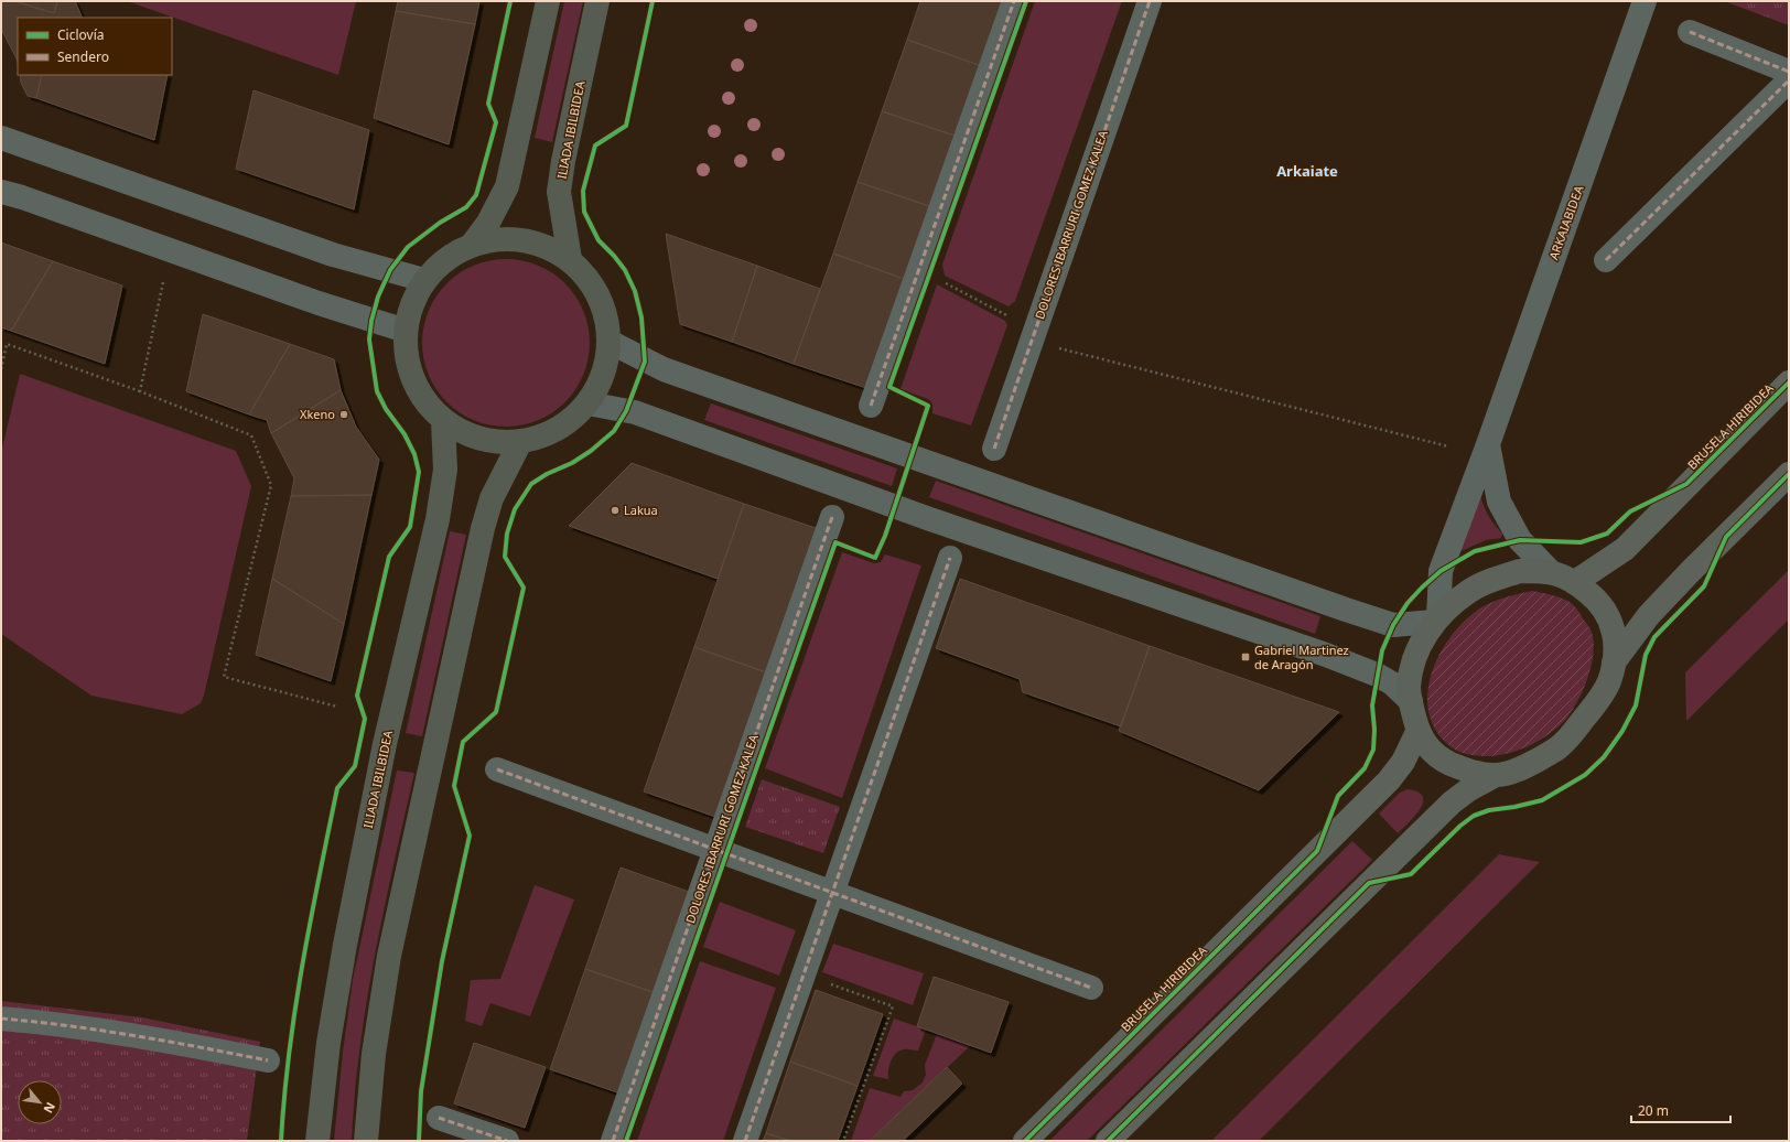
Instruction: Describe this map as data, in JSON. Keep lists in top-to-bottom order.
{
  "streets": {
    "main road": ["BRUSELA HIRIBIDEA"],
    "street": ["ILIADA IBILBIDEA", "ARKAIABIDEA", "DOLORES IBARRURI GOMEZ KALEA"]
  },
  "districts": ["Arkaiate"],
  "places": {
    "other": ["Xkeno", "Lakua"],
    "transit": ["Gabriel Martinez de Aragón"]
  },
  "legend": ["Ciclovía", "Sendero"],
  "scale_bar": "20 m",
  "north": "bottom right"
}
